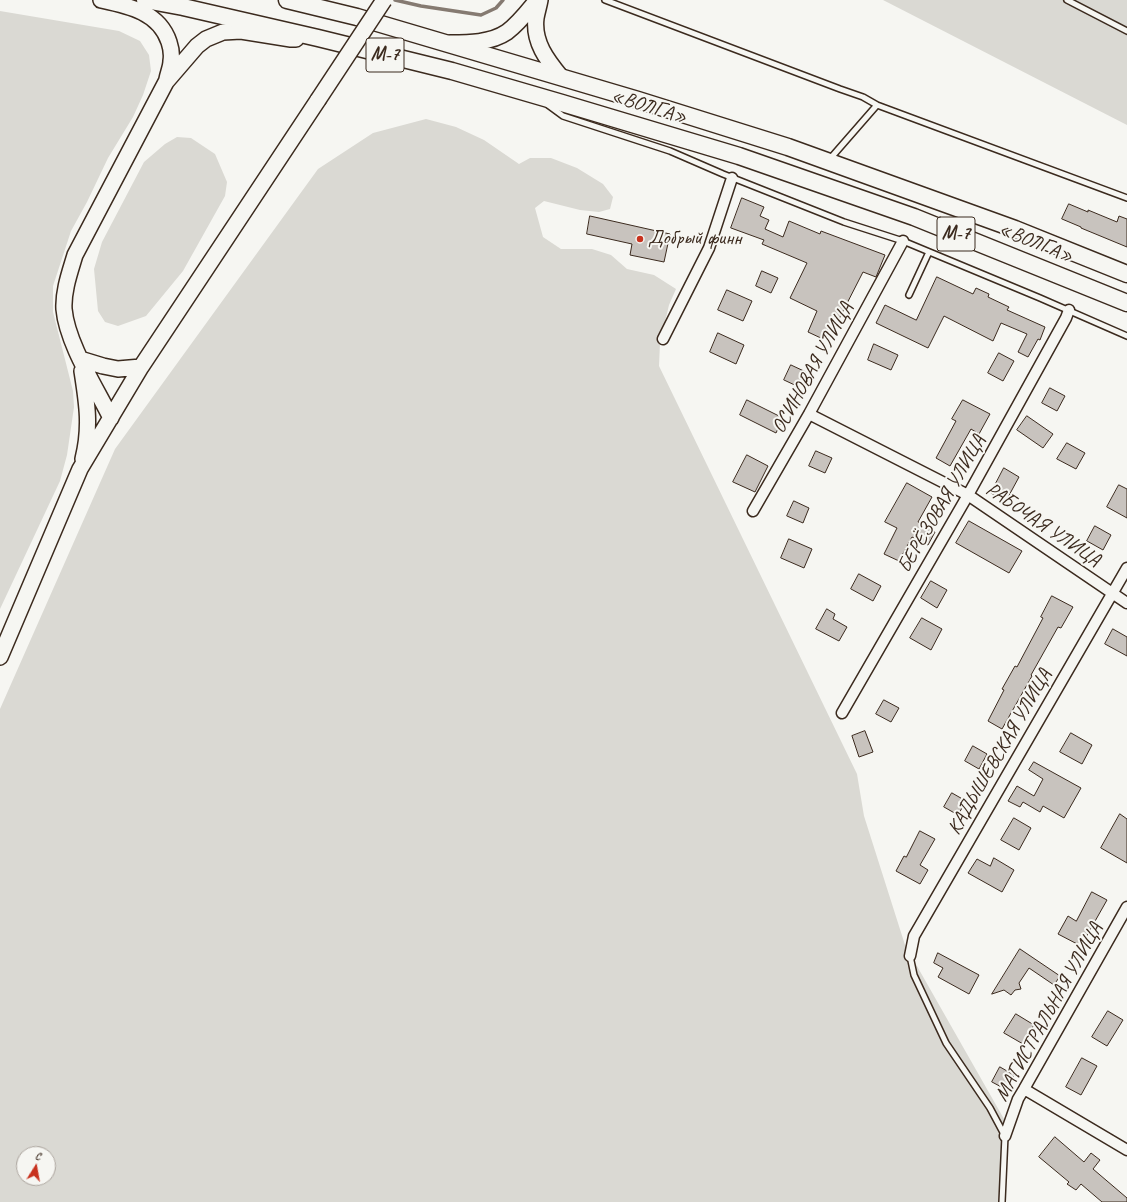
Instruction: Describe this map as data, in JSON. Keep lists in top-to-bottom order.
{
  "streets": {
    "highway": ["М-7", "«ВОЛГА»"],
    "street": [
      "ОСИНОВАЯ УЛИЦА",
      "БЕРЁЗОВАЯ УЛИЦА",
      "РАБОЧАЯ УЛИЦА",
      "КАДЫШЕВСКАЯ УЛИЦА",
      "МАГИСТРАЛЬНАЯ УЛИЦА"
    ]
  },
  "crossings": [
    ["ОСИНОВАЯ УЛИЦА", "РАБОЧАЯ УЛИЦА"],
    ["БЕРЁЗОВАЯ УЛИЦА", "РАБОЧАЯ УЛИЦА"],
    ["РАБОЧАЯ УЛИЦА", "КАДЫШЕВСКАЯ УЛИЦА"]
  ],
  "places": ["Добрый финн"],
  "north": "top"
}
